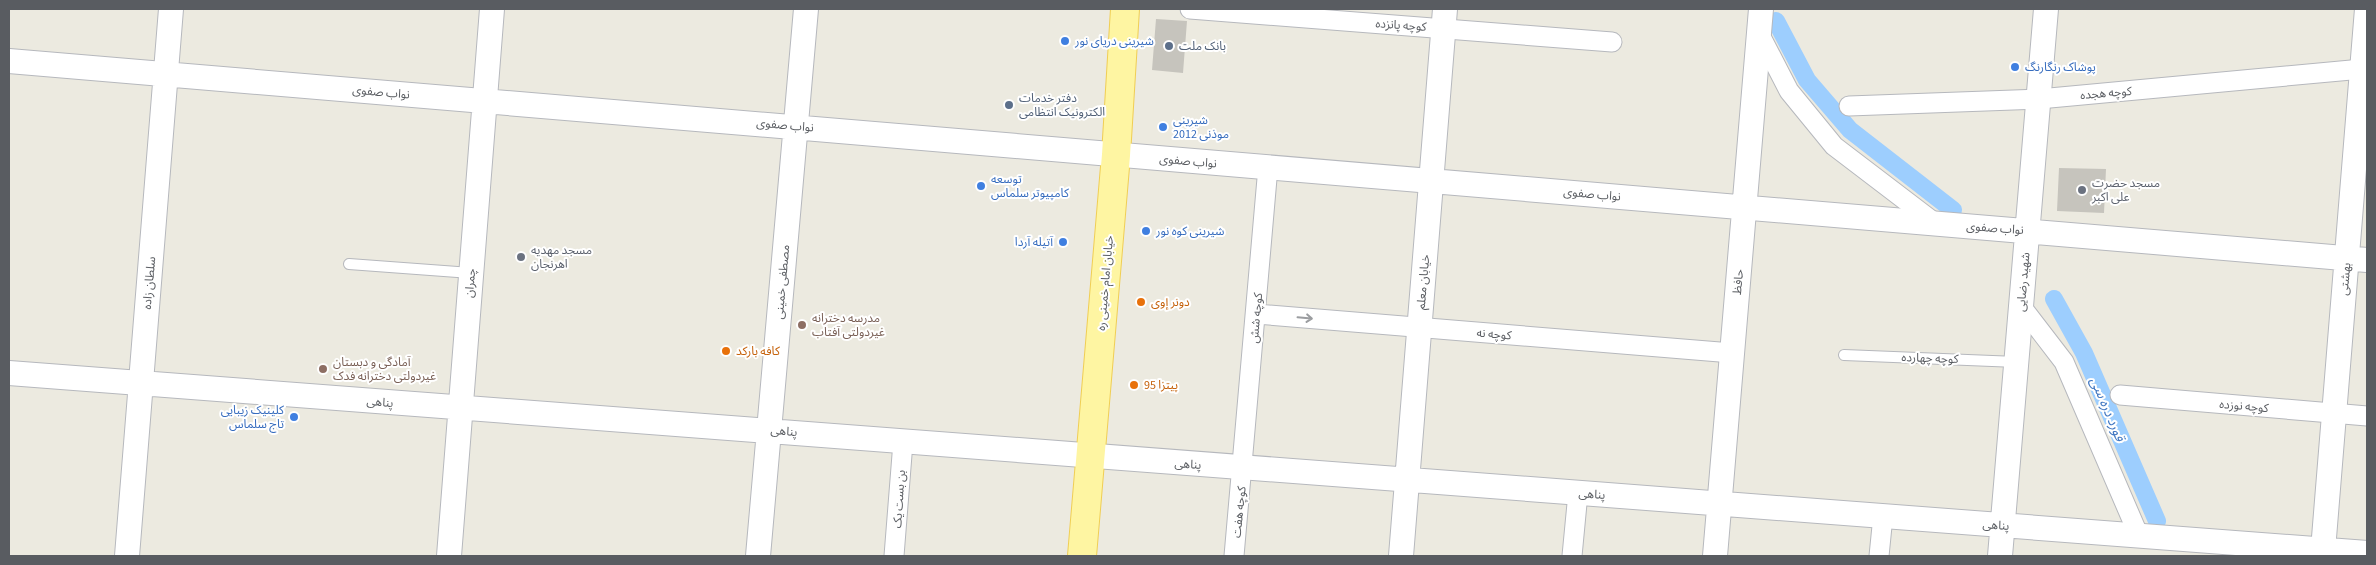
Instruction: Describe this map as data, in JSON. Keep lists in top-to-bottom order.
{
  "streets": {
    "main road": ["خیابان امام خمینی ره"],
    "street": [
      "کوچه پانزده",
      "نواب صفوی",
      "کوچه هجده",
      "بهشتی",
      "مصطفی خمینی",
      "خیابان معلم",
      "حافظ",
      "شهید رضایی",
      "سلطان زاده",
      "چمران",
      "کوچه شش",
      "کوچه نه",
      "پناهی",
      "کوچه نوزده",
      "بن بست یک",
      "کوچه هفت"
    ],
    "lane": ["کوچه چهارده"]
  },
  "crossings": [
    ["کوچه پانزده", "خیابان معلم"],
    ["نواب صفوی", "بهشتی"],
    ["نواب صفوی", "مصطفی خمینی"],
    ["نواب صفوی", "خیابان معلم"],
    ["نواب صفوی", "حافظ"],
    ["نواب صفوی", "شهید رضایی"],
    ["نواب صفوی", "سلطان زاده"],
    ["نواب صفوی", "چمران"],
    ["نواب صفوی", "خیابان امام خمینی ره"],
    ["نواب صفوی", "کوچه شش"],
    ["کوچه هجده", "بهشتی"],
    ["کوچه هجده", "شهید رضایی"],
    ["بهشتی", "پناهی"],
    ["بهشتی", "کوچه نوزده"],
    ["مصطفی خمینی", "پناهی"],
    ["خیابان معلم", "کوچه نه"],
    ["خیابان معلم", "پناهی"],
    ["حافظ", "کوچه نه"],
    ["حافظ", "پناهی"],
    ["شهید رضایی", "کوچه چهارده"],
    ["شهید رضایی", "پناهی"],
    ["سلطان زاده", "پناهی"],
    ["چمران", "پناهی"],
    ["خیابان امام خمینی ره", "پناهی"],
    ["کوچه شش", "کوچه نه"],
    ["کوچه شش", "پناهی"],
    ["کوچه شش", "کوچه هفت"],
    ["پناهی", "بن بست یک"],
    ["پناهی", "کوچه هفت"]
  ],
  "water": ["قورد دره سی"],
  "places": [
    "شیرینی دریای نور",
    "بانک ملت",
    "پوشاک رنگارنگ",
    "دفتر خدمات الکترونیک انتظامی",
    "شیرینی موذنی 2012",
    "توسعه کامپیوتر سلماس",
    "مسجد حضرت علی اکبر",
    "شیرینی کوه نور",
    "آتیله آردا",
    "مسجد مهدیه اهرنجان",
    "دونر إوی",
    "مدرسه دخترانه غیردولتی آفتاب",
    "کافه بارکد",
    "آمادگی و دبستان غیردولتی دخترانه فدک",
    "پیتزا 95",
    "کلینیک زیبایی تاج سلماس"
  ]
}
